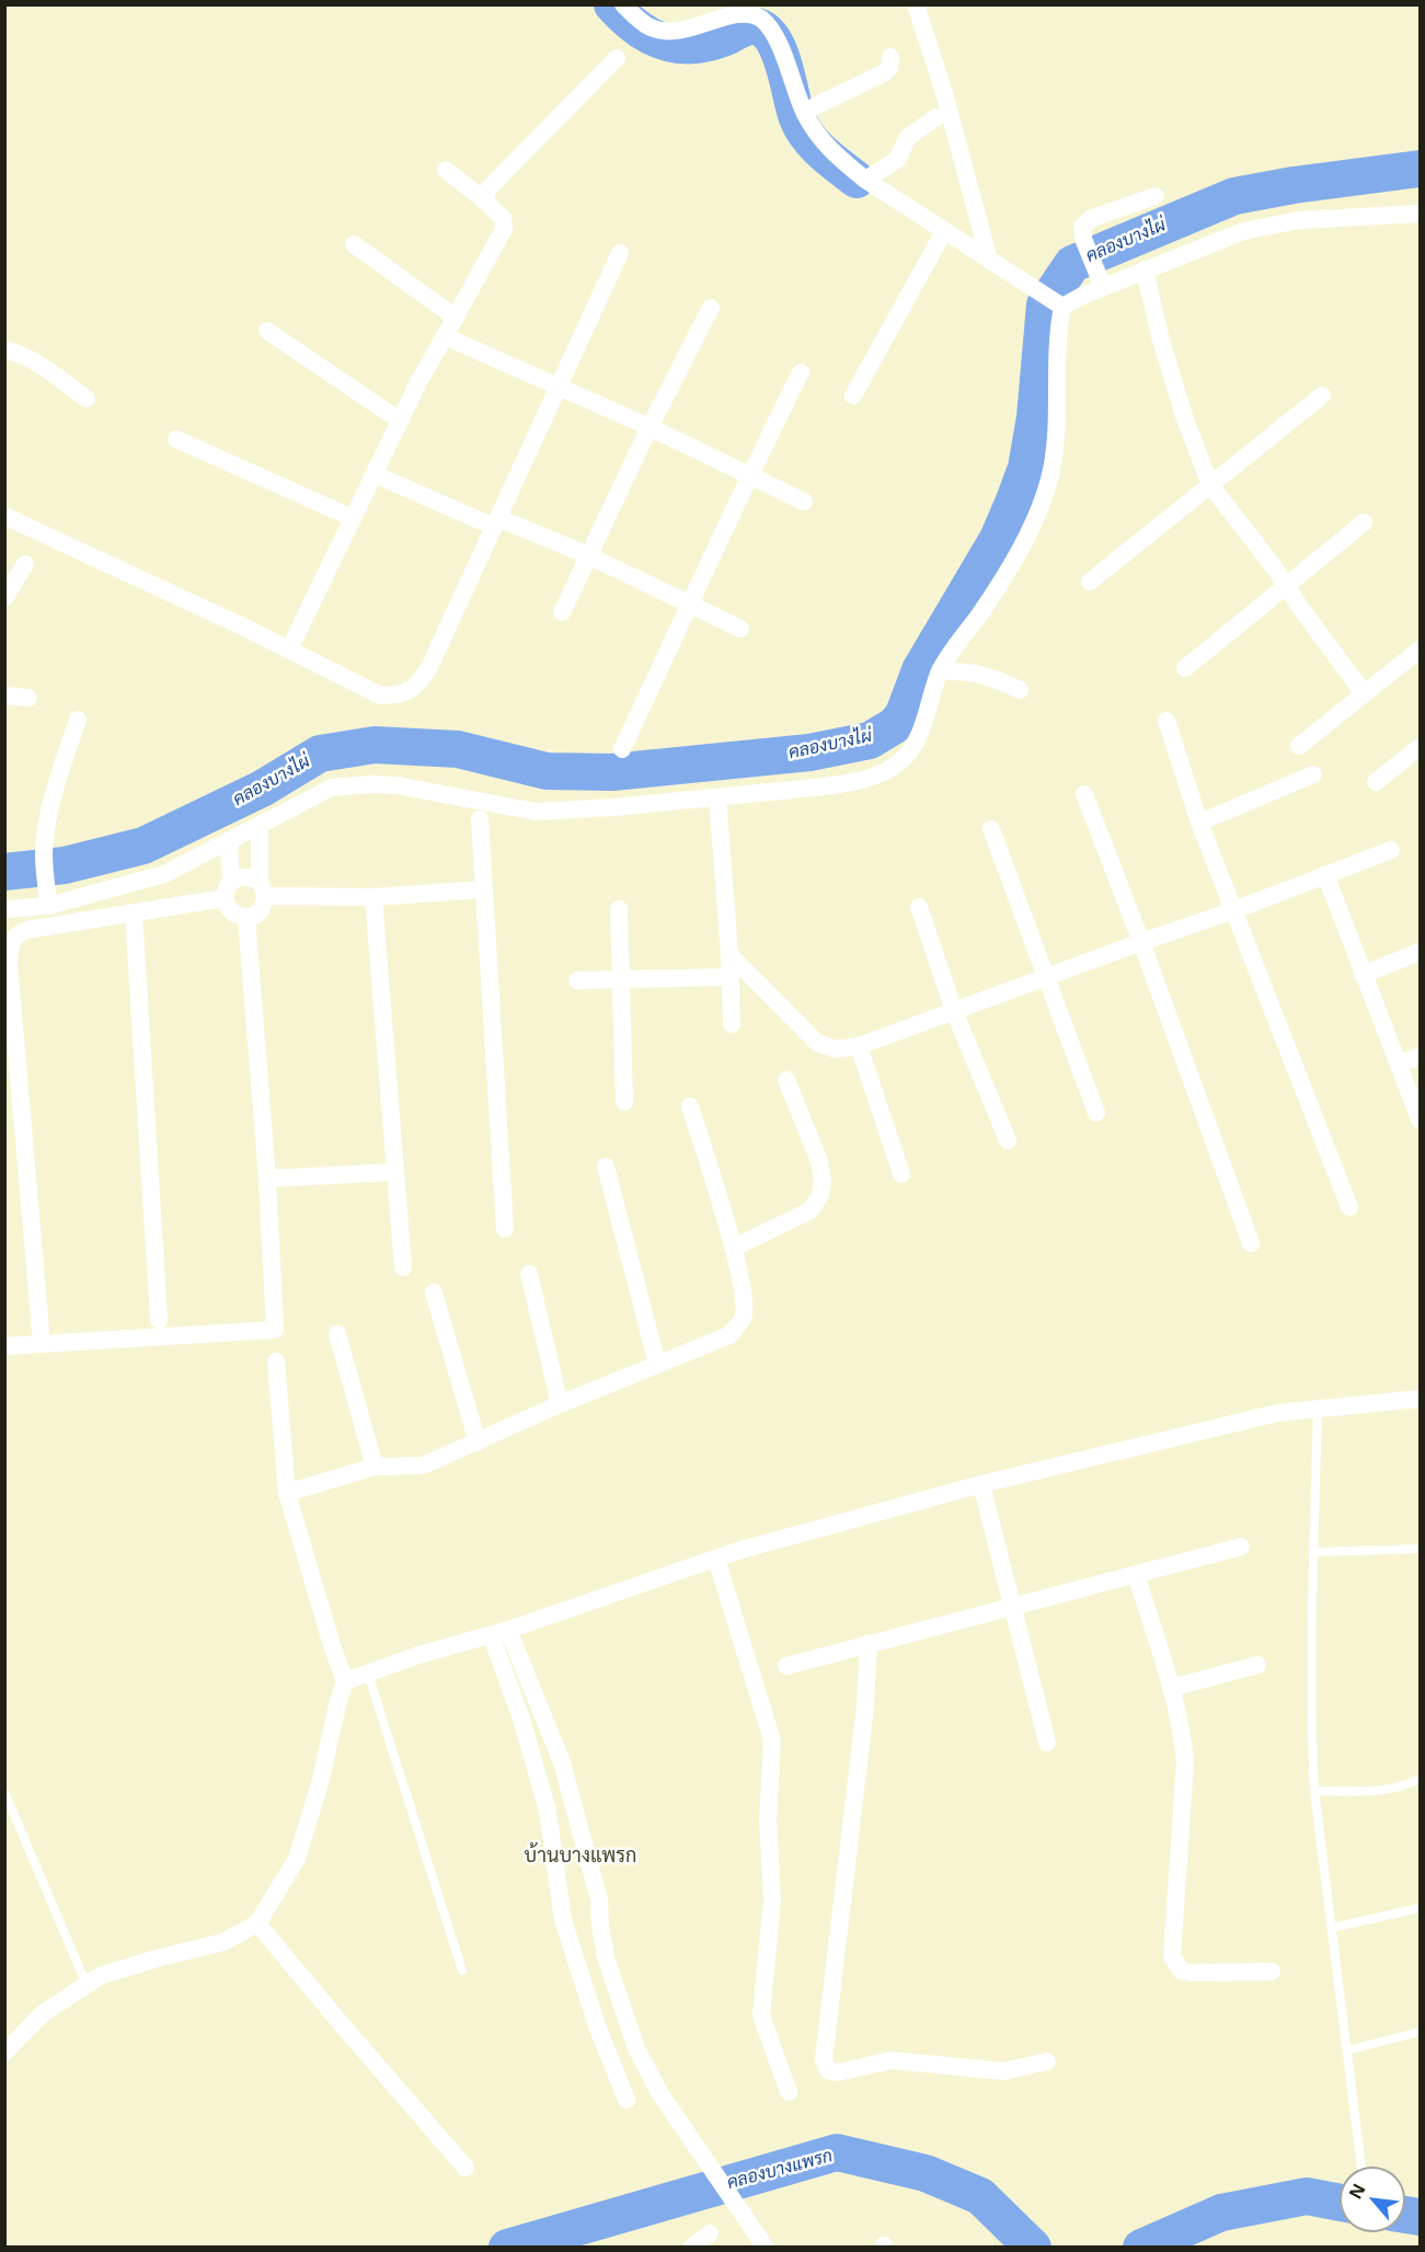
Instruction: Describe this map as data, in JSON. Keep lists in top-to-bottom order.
{
  "districts": ["บ้านบางแพรก"],
  "water": ["คลองบางไผ่", "คลองบางแพรก"],
  "north": "top left"
}
